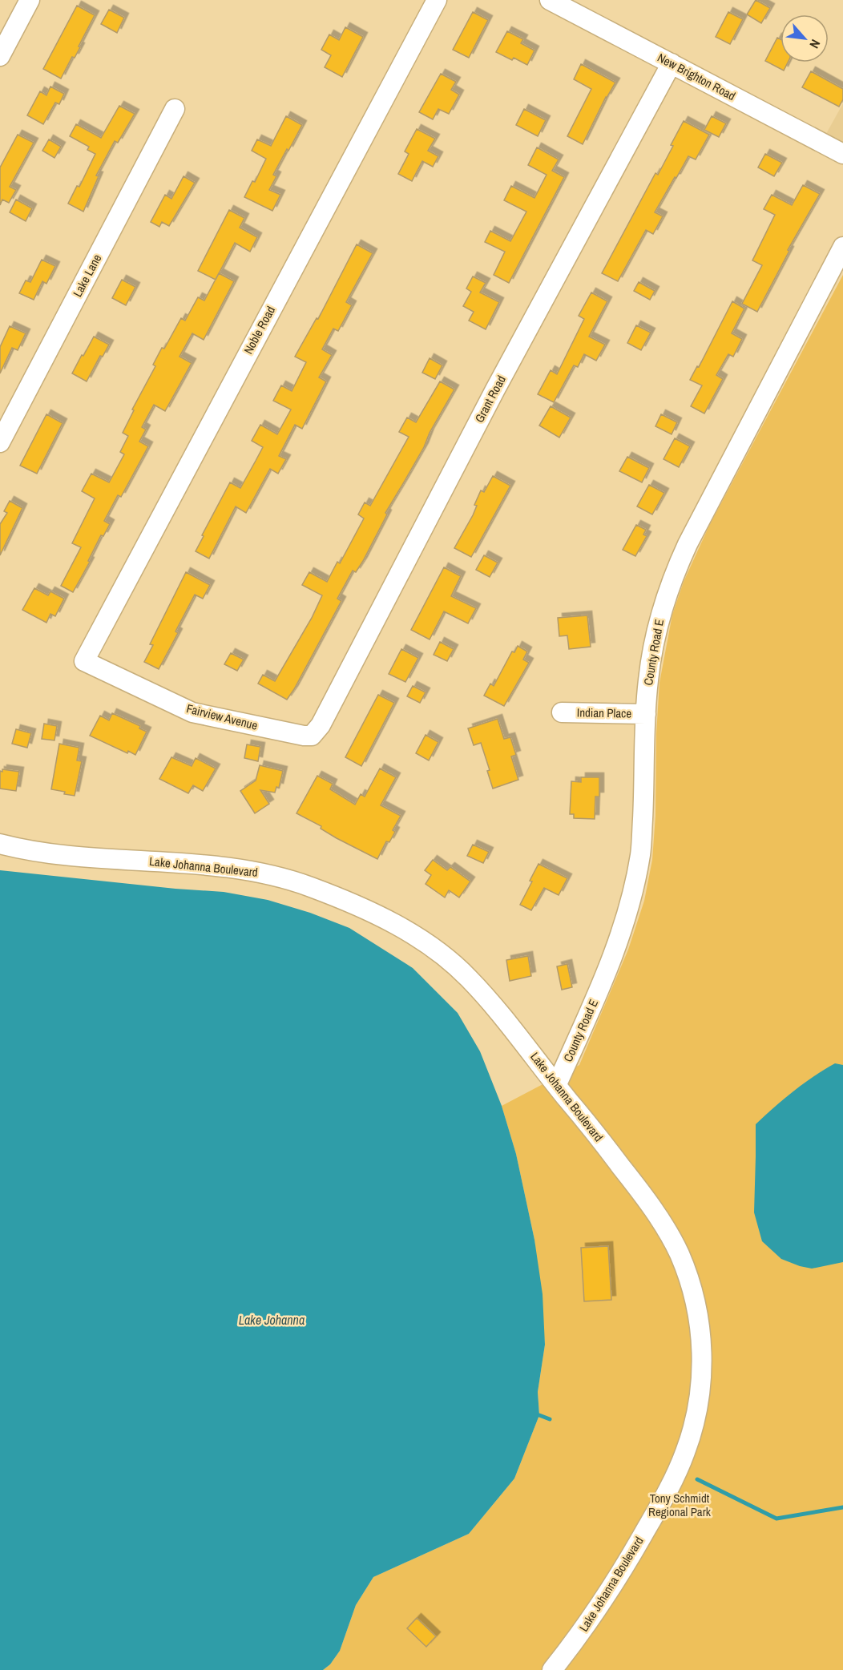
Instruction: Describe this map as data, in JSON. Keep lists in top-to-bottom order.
{
  "streets": {
    "street": [
      "New Brighton Road",
      "Lake Lane",
      "Noble Road",
      "Grant Road",
      "County Road E",
      "Indian Place",
      "Fairview Avenue",
      "Lake Johanna Boulevard"
    ]
  },
  "crossings": [
    ["New Brighton Road", "Grant Road"],
    ["Noble Road", "Fairview Avenue"],
    ["Grant Road", "Fairview Avenue"],
    ["County Road E", "Indian Place"],
    ["County Road E", "Lake Johanna Boulevard"]
  ],
  "water": ["Lake Johanna"],
  "parks": ["Tony Schmidt Regional Park"],
  "north": "bottom right"
}
